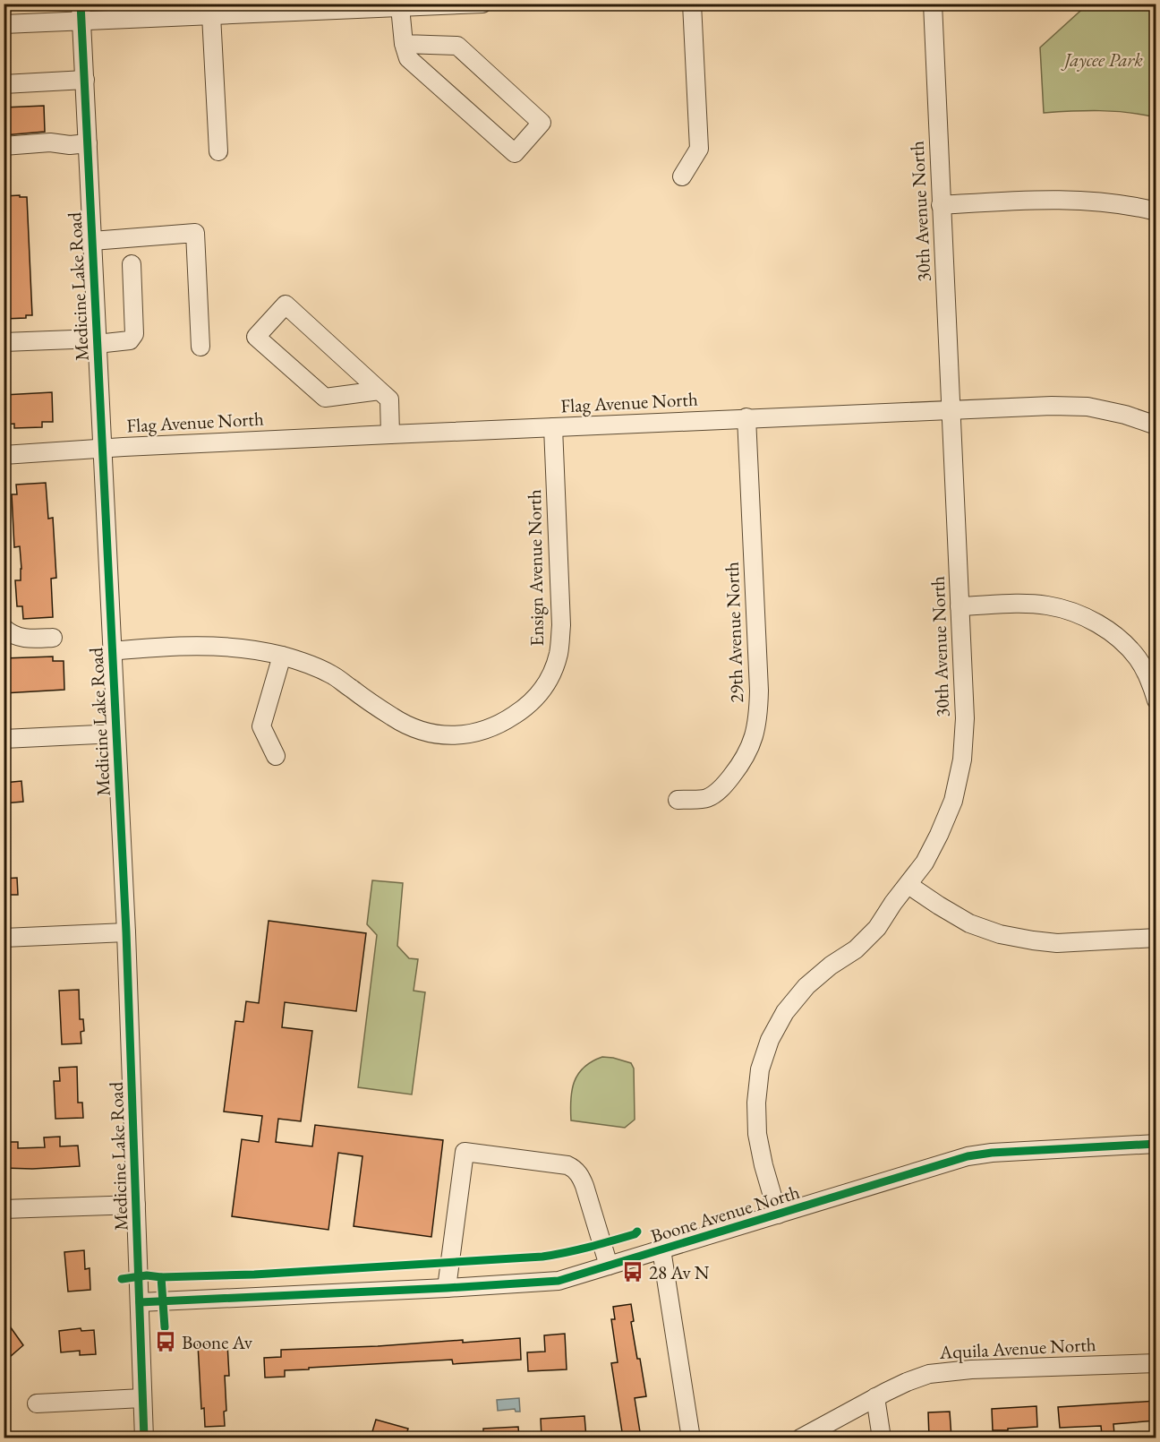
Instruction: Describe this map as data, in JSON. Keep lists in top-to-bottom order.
{
  "streets": {
    "street": [
      "30th Avenue North",
      "Medicine Lake Road",
      "Flag Avenue North",
      "Ensign Avenue North",
      "29th Avenue North",
      "Boone Avenue North",
      "Aquila Avenue North"
    ]
  },
  "crossings": [
    ["30th Avenue North", "Flag Avenue North"],
    ["30th Avenue North", "Boone Avenue North"],
    ["Medicine Lake Road", "Flag Avenue North"],
    ["Medicine Lake Road", "Ensign Avenue North"],
    ["Medicine Lake Road", "Boone Avenue North"],
    ["Flag Avenue North", "Ensign Avenue North"],
    ["Flag Avenue North", "29th Avenue North"]
  ],
  "parks": ["Jaycee Park"],
  "places": {
    "bus stop": ["28 Av N", "Boone Av"]
  }
}
